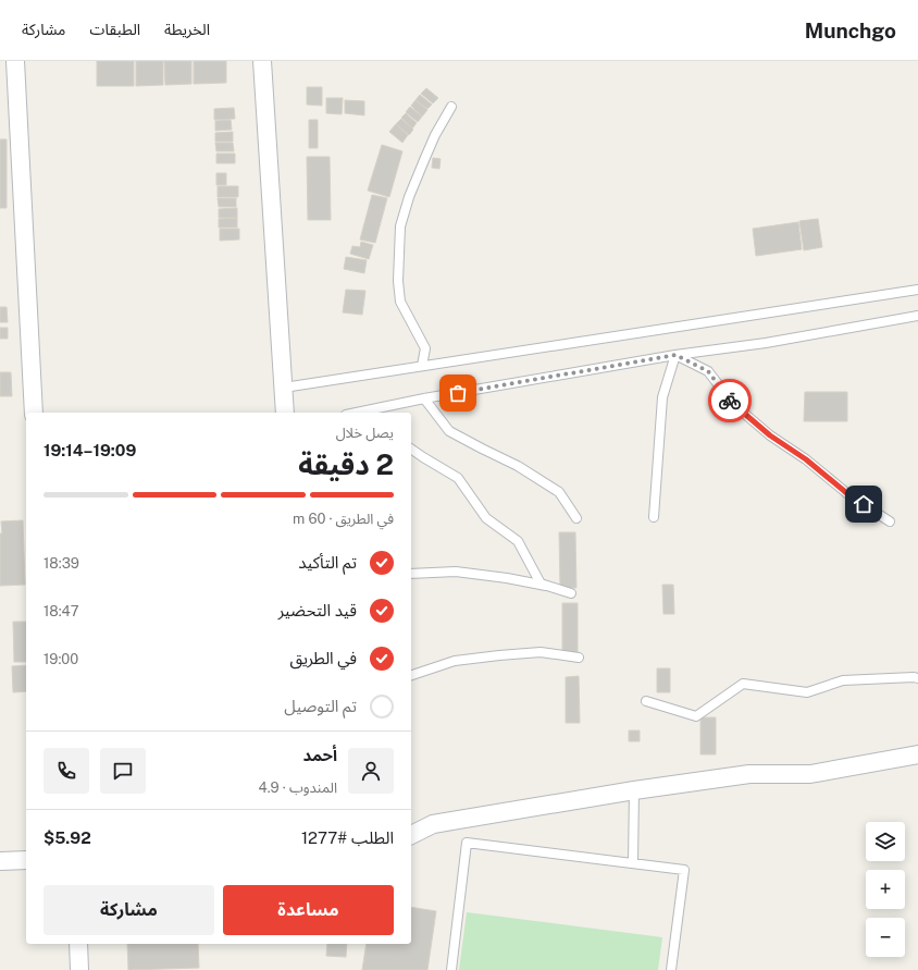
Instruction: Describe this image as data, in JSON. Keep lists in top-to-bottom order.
{
  "page": {
    "header": "Munchgo",
    "nav": ["الخريطة", "الطبقات", "مشاركة"],
    "heading": ["2 دقيقة", "يصل خلال", "19:09–19:14"],
    "panel": [
      "أحمد",
      "المندوب · 4.9",
      "الطلب #1277",
      "$5.92"
    ],
    "bar": "في الطريق · 60 m",
    "list": [
      ["تم التأكيد", "18:39"],
      ["قيد التحضير", "18:47"],
      ["في الطريق", "19:00"],
      "تم التوصيل"
    ],
    "map_buttons": ["+", "−"],
    "buttons": ["مساعدة", "مشاركة"]
  }
}
